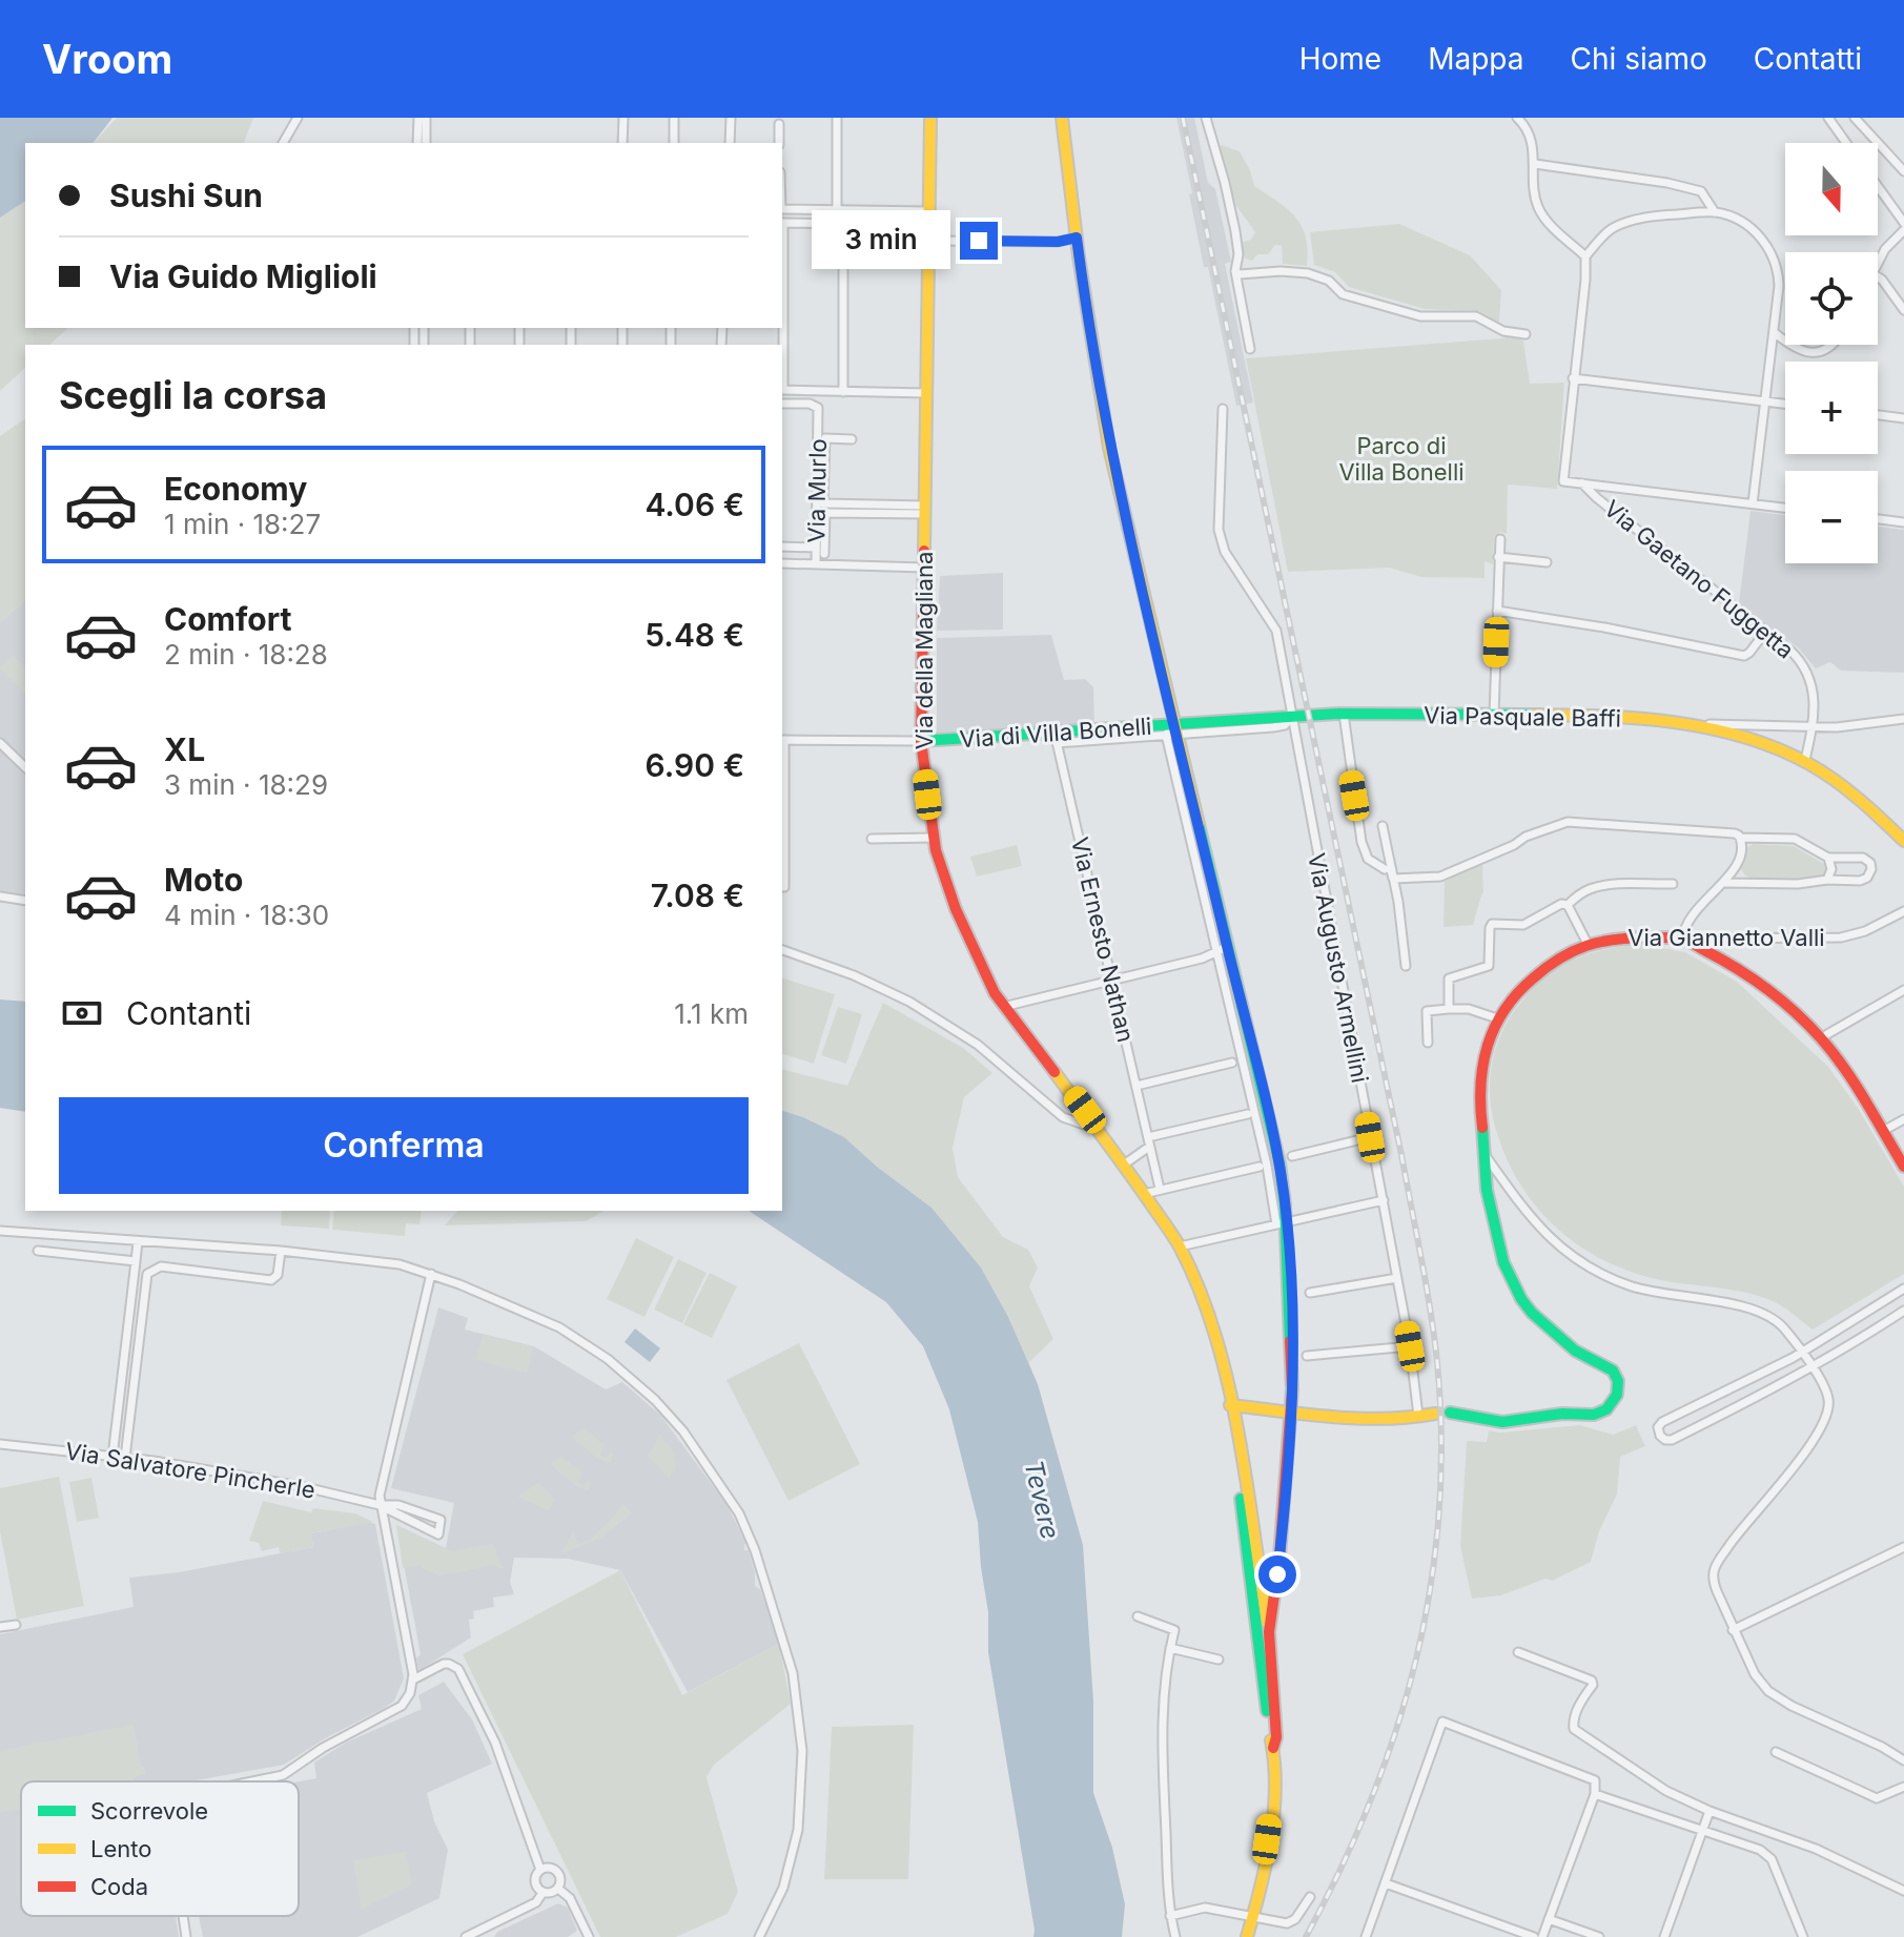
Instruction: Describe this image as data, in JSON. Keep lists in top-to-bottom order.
{
  "streets": {
    "main road": [
      "Via della Magliana",
      "Via Pasquale Baffi",
      "Via di Villa Bonelli",
      "Via Giannetto Valli"
    ],
    "street": [
      "Via Murlo",
      "Via Gaetano Fuggetta",
      "Via Ernesto Nathan",
      "Via Augusto Armellini",
      "Via Salvatore Pincherle"
    ]
  },
  "crossings": [
    ["Via Gaetano Fuggetta", "Via Pasquale Baffi"],
    ["Via della Magliana", "Via di Villa Bonelli"],
    ["Via Pasquale Baffi", "Via di Villa Bonelli"],
    ["Via di Villa Bonelli", "Via Ernesto Nathan"],
    ["Via di Villa Bonelli", "Via Augusto Armellini"]
  ],
  "water": ["Tevere"],
  "parks": ["Parco di Villa Bonelli"],
  "legend": ["Scorrevole", "Lento", "Coda"],
  "north": "bottom",
  "page": {
    "header": "Vroom",
    "nav": [
      "Home",
      "Mappa",
      "Chi siamo",
      "Contatti"
    ],
    "map_buttons": ["+", "−"],
    "banner": ["Sushi Sun", "Via Guido Miglioli"],
    "bubble": "3 min",
    "heading": "Scegli la corsa",
    "list": [
      {
        "name": "Economy",
        "note": "1 min · 18:27",
        "value": "4.06 €"
      },
      {
        "name": "Comfort",
        "note": "2 min · 18:28",
        "value": "5.48 €"
      },
      {
        "name": "XL",
        "note": "3 min · 18:29",
        "value": "6.90 €"
      },
      {
        "name": "Moto",
        "note": "4 min · 18:30",
        "value": "7.08 €"
      }
    ],
    "pay": ["Contanti", "1.1 km"],
    "buttons": "Conferma"
  }
}
